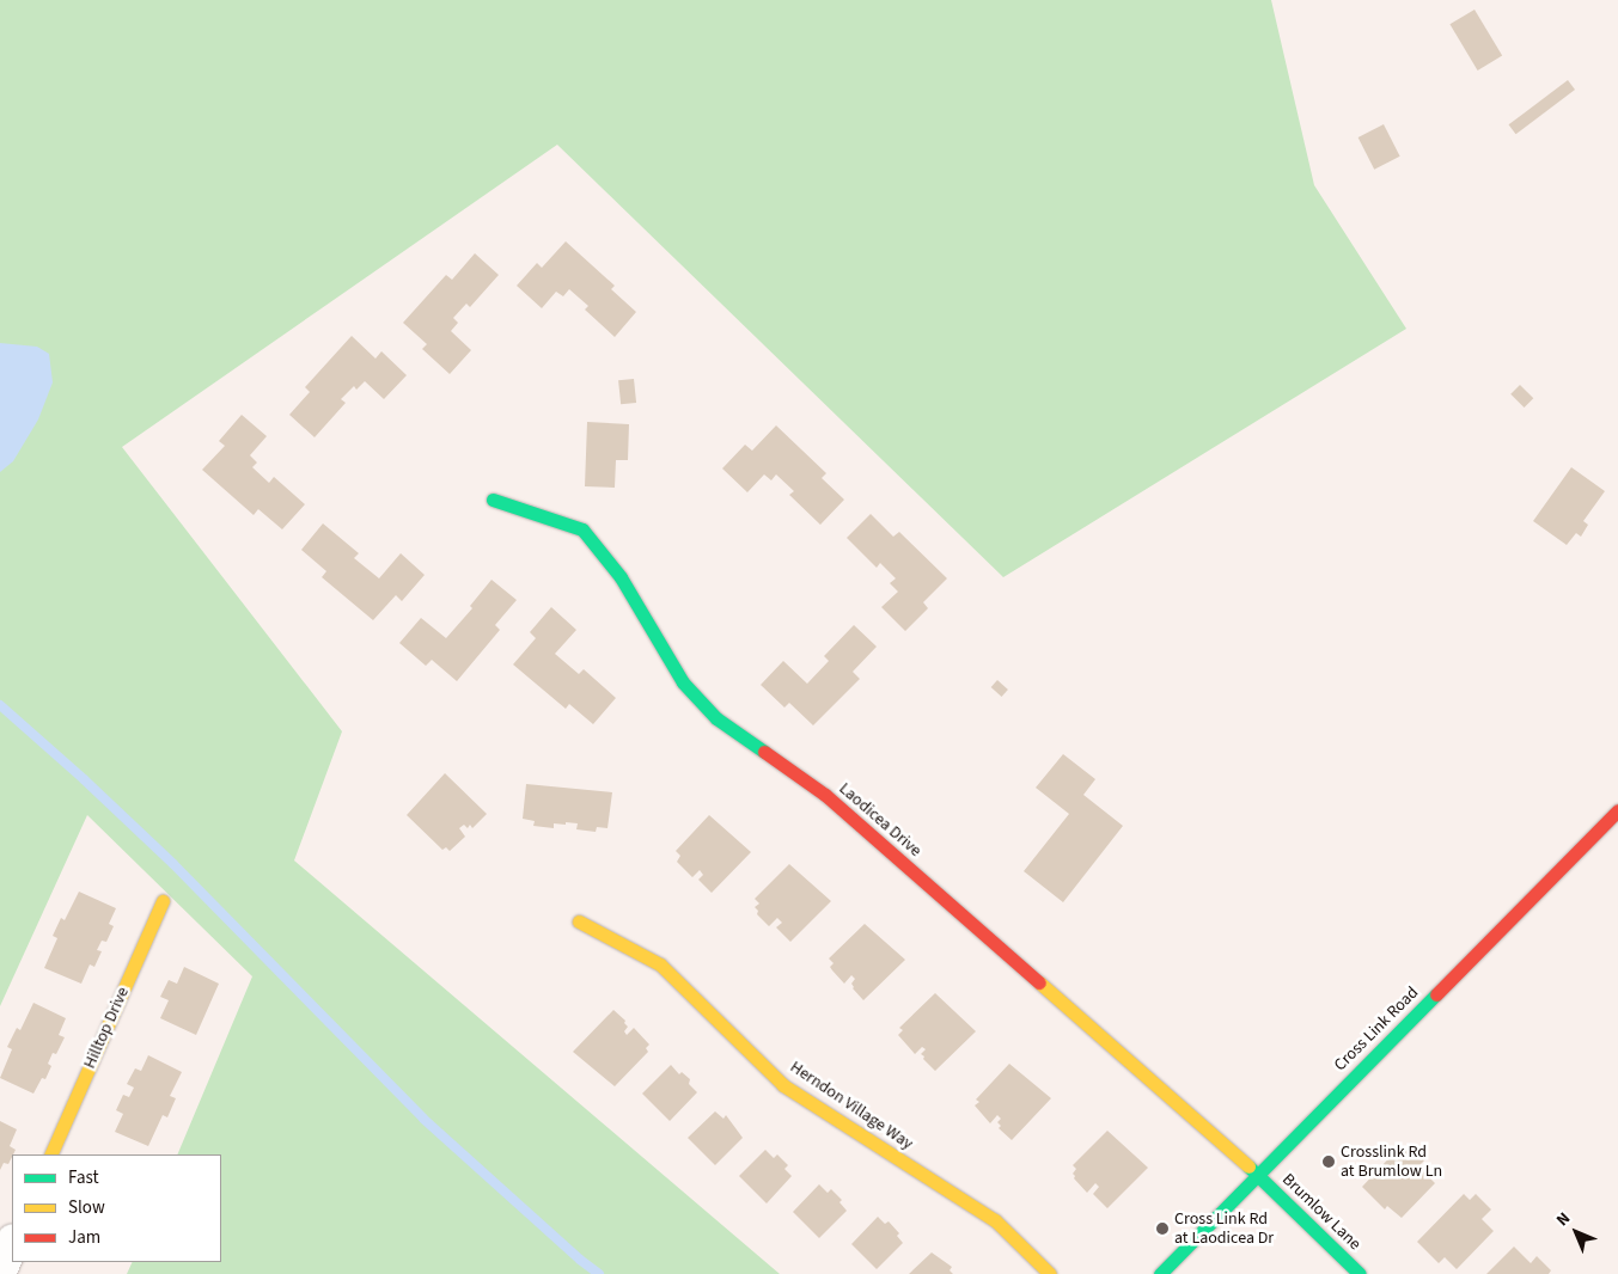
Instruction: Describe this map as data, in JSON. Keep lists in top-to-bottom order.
{
  "streets": {
    "street": [
      "Laodicea Drive",
      "Hilltop Drive",
      "Cross Link Road",
      "Herndon Village Way",
      "Brumlow Lane"
    ]
  },
  "crossings": [
    ["Laodicea Drive", "Cross Link Road"],
    ["Laodicea Drive", "Brumlow Lane"],
    ["Cross Link Road", "Brumlow Lane"]
  ],
  "places": ["Crosslink Rd at Brumlow Ln", "Cross Link Rd at Laodicea Dr"],
  "legend": ["Fast", "Slow", "Jam"],
  "north": "top left"
}
